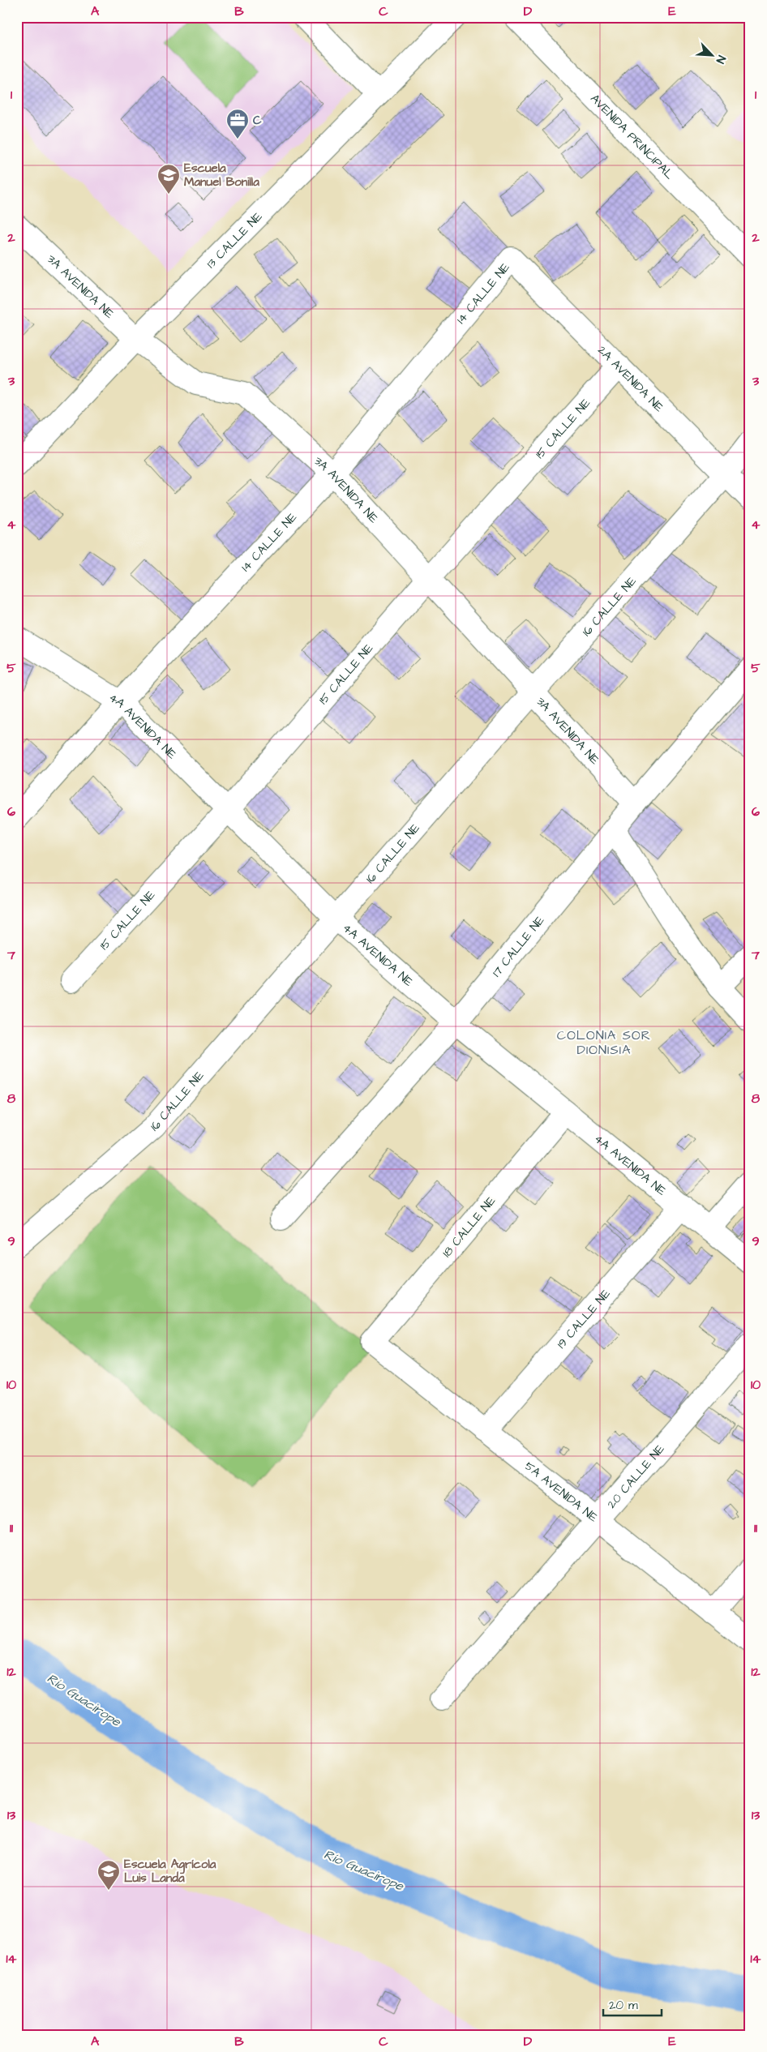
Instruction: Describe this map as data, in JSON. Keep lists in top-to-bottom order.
{
  "streets": {
    "street": [
      "AVENIDA PRINCIPAL",
      "13 CALLE NE",
      "3A AVENIDA NE",
      "14 CALLE NE",
      "2A AVENIDA NE",
      "15 CALLE NE",
      "16 CALLE NE",
      "4A AVENIDA NE",
      "17 CALLE NE",
      "18 CALLE NE",
      "19 CALLE NE",
      "20 CALLE NE",
      "5A AVENIDA NE"
    ]
  },
  "crossings": [
    ["13 CALLE NE", "3A AVENIDA NE"],
    ["3A AVENIDA NE", "14 CALLE NE"],
    ["3A AVENIDA NE", "15 CALLE NE"],
    ["3A AVENIDA NE", "16 CALLE NE"],
    ["3A AVENIDA NE", "17 CALLE NE"],
    ["14 CALLE NE", "2A AVENIDA NE"],
    ["14 CALLE NE", "4A AVENIDA NE"],
    ["2A AVENIDA NE", "15 CALLE NE"],
    ["2A AVENIDA NE", "16 CALLE NE"],
    ["15 CALLE NE", "4A AVENIDA NE"],
    ["16 CALLE NE", "4A AVENIDA NE"],
    ["4A AVENIDA NE", "17 CALLE NE"],
    ["4A AVENIDA NE", "18 CALLE NE"],
    ["4A AVENIDA NE", "19 CALLE NE"],
    ["18 CALLE NE", "5A AVENIDA NE"],
    ["19 CALLE NE", "5A AVENIDA NE"],
    ["20 CALLE NE", "5A AVENIDA NE"]
  ],
  "districts": ["COLONIA SOR DIONISIA"],
  "water": ["Río Guacirope"],
  "places": {
    "office": ["C"],
    "school or university": ["Escuela Manuel Bonilla", "Escuela Agrícola Luis Landa"]
  },
  "scale_bar": "20 m",
  "north": "bottom right",
  "grid": {
    "columns": [
      "A",
      "B",
      "C",
      "D",
      "E"
    ],
    "rows": [
      "1",
      "2",
      "3",
      "4",
      "5",
      "6",
      "7",
      "8",
      "9",
      "10",
      "11",
      "12",
      "13",
      "14"
    ]
  }
}
